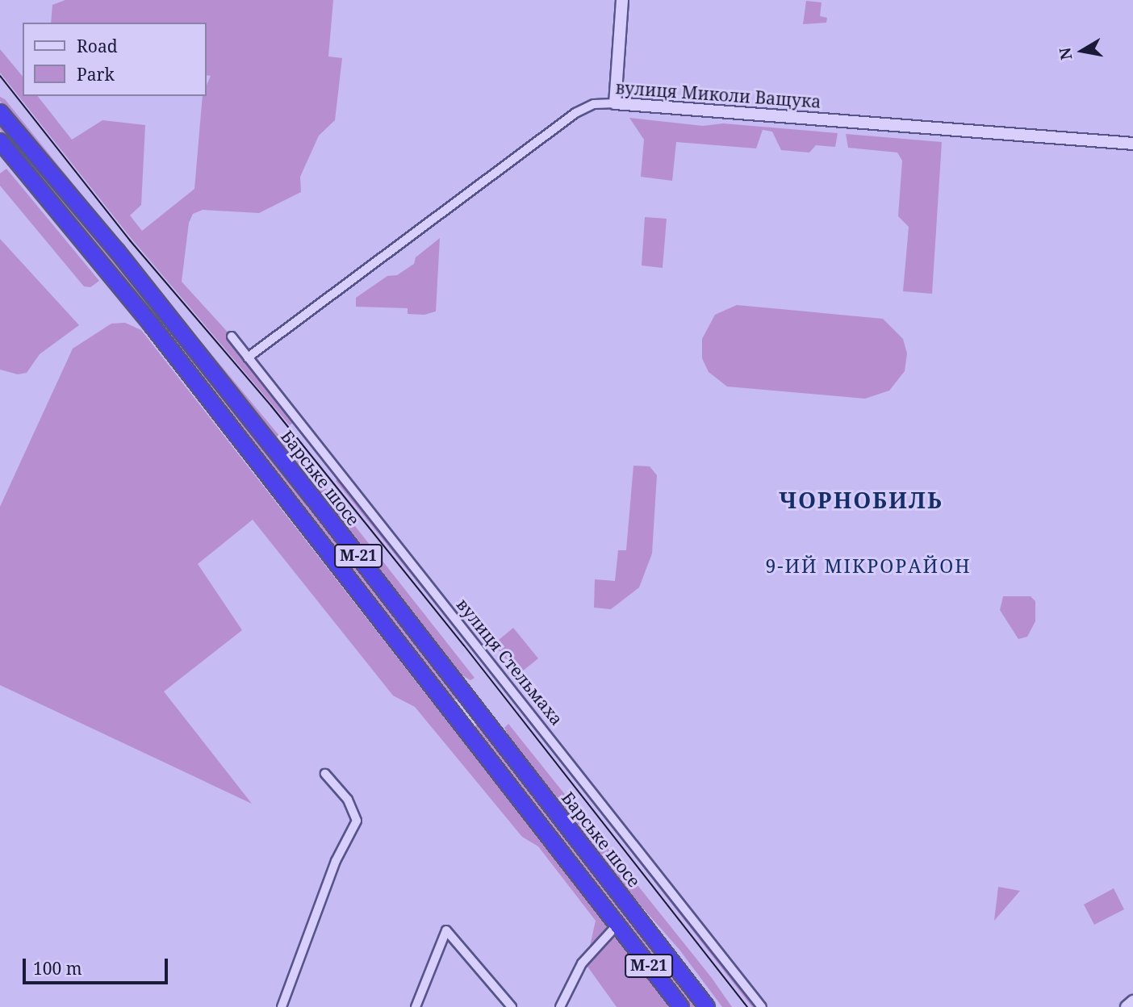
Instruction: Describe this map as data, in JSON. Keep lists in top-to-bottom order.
{
  "streets": {
    "highway": ["Барське шосе", "М-21"],
    "street": ["вулиця Миколи Ващука", "вулиця Стельмаха"]
  },
  "crossings": [
    ["вулиця Миколи Ващука", "вулиця Стельмаха"]
  ],
  "districts": ["ЧОРНОБИЛЬ", "9-ИЙ МІКРОРАЙОН"],
  "legend": ["Road", "Park"],
  "scale_bar": "100 m",
  "north": "left"
}
